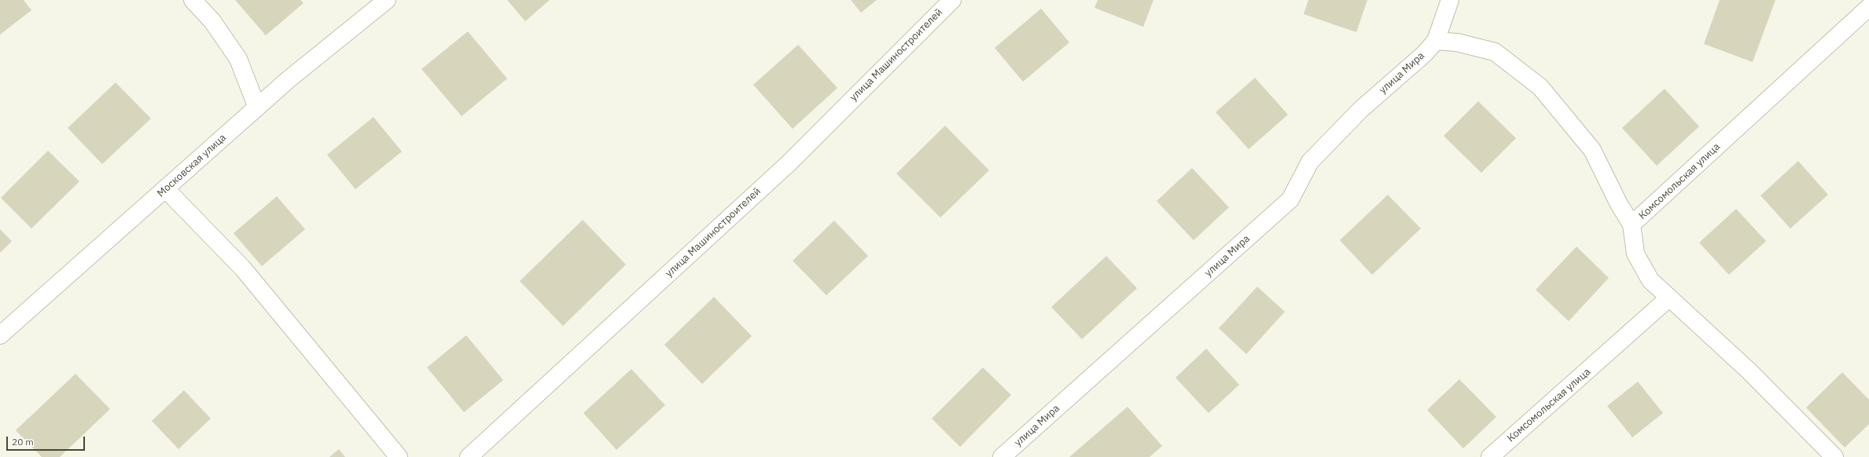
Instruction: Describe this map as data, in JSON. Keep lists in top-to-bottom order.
{
  "streets": {
    "street": [
      "улица Машиностроителей",
      "улица Мира",
      "Московская улица",
      "Комсомольская улица"
    ]
  },
  "scale_bar": "20 m"
}
